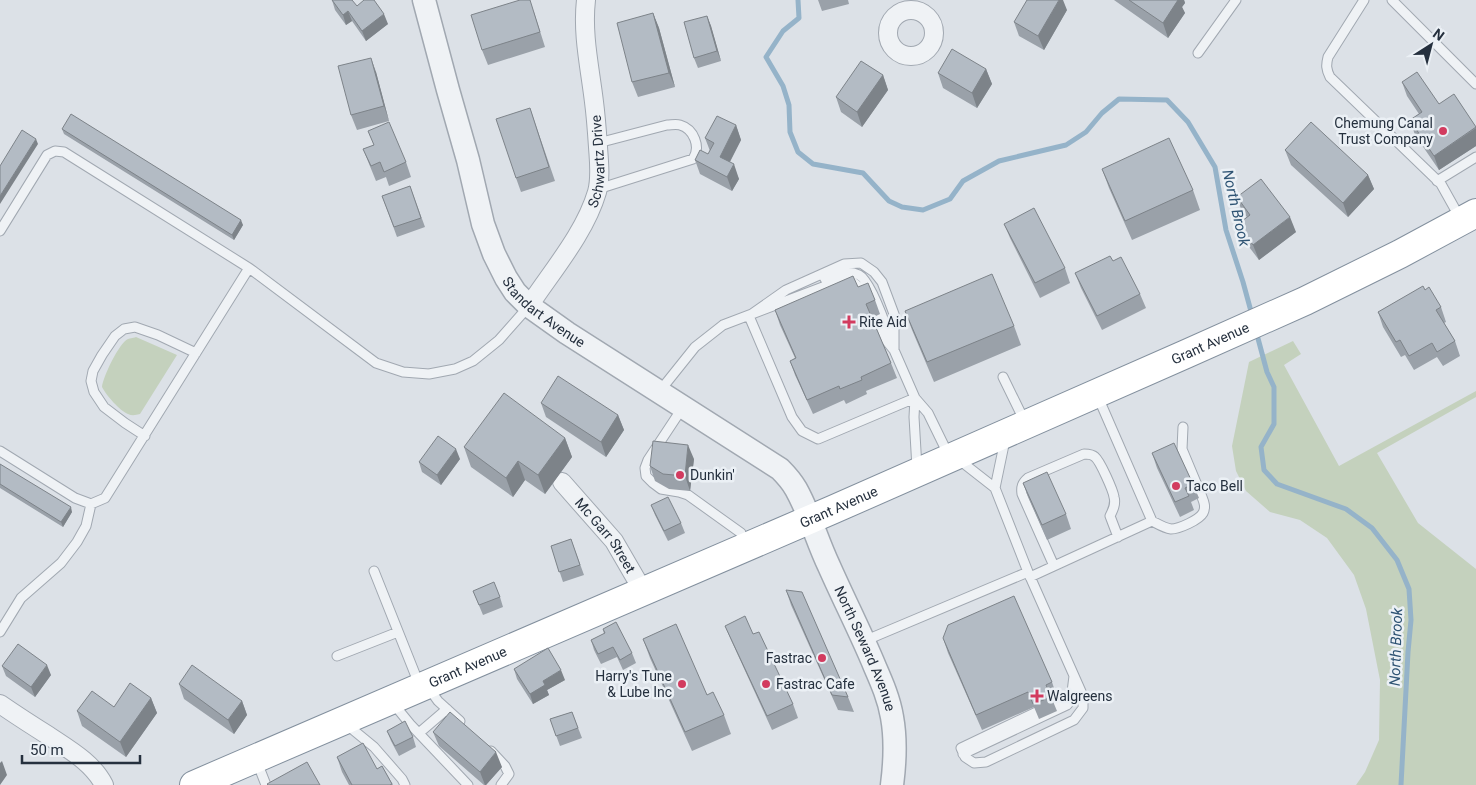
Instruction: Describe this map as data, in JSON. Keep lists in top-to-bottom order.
{
  "streets": {
    "highway": ["Grant Avenue"],
    "street": [
      "Schwartz Drive",
      "Standart Avenue",
      "Mc Garr Street",
      "North Seward Avenue"
    ]
  },
  "crossings": [
    ["Schwartz Drive", "Standart Avenue"],
    ["Standart Avenue", "Grant Avenue"],
    ["Standart Avenue", "North Seward Avenue"],
    ["Grant Avenue", "Mc Garr Street"],
    ["Grant Avenue", "North Seward Avenue"]
  ],
  "water": ["North Brook"],
  "places": {
    "other": [
      "Chemung Canal Trust Company",
      "Dunkin'",
      "Taco Bell",
      "Fastrac",
      "Harry's Tune & Lube Inc",
      "Fastrac Cafe"
    ],
    "health": ["Rite Aid", "Walgreens"]
  },
  "scale_bar": "50 m",
  "north": "top right"
}
